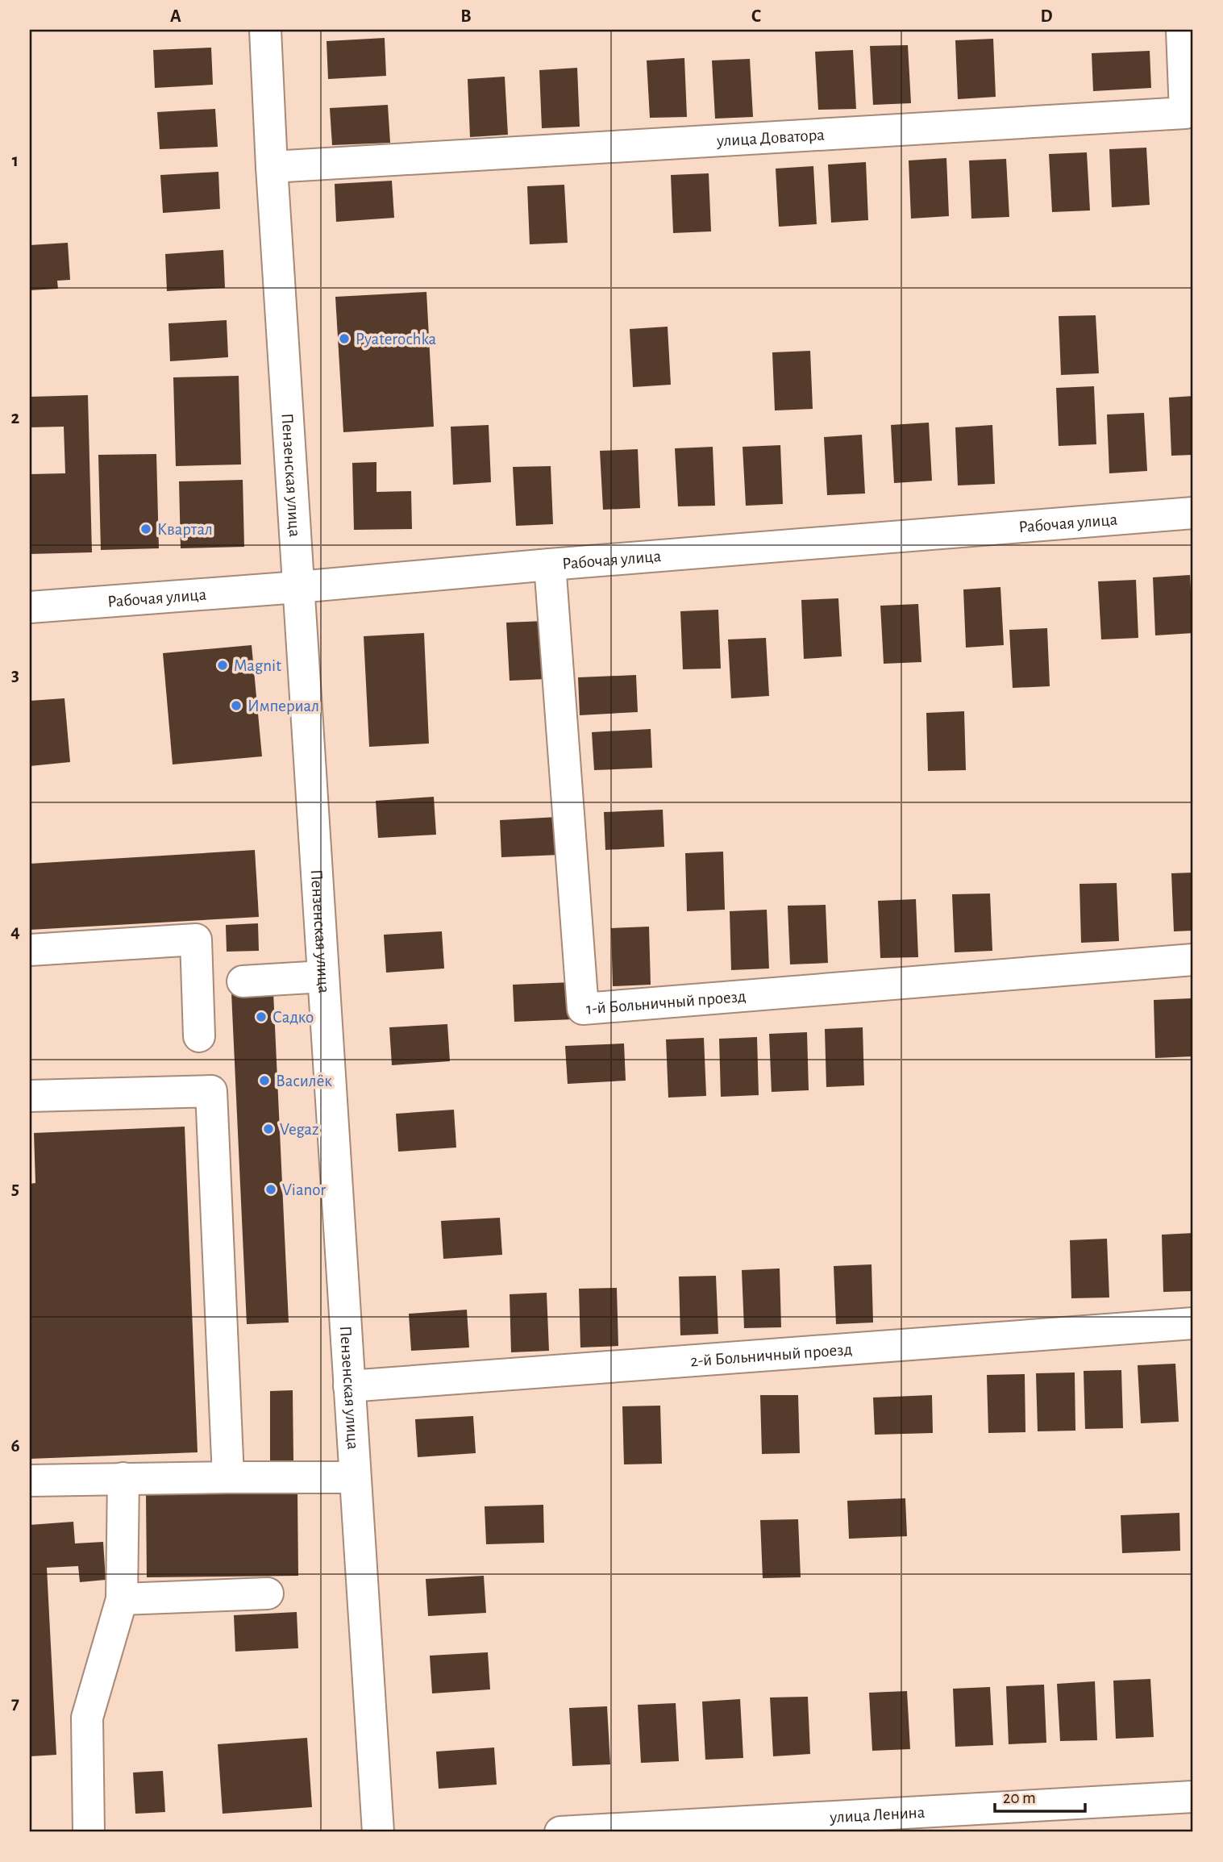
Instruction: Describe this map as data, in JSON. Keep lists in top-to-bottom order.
{
  "streets": {
    "street": [
      "улица Доватора",
      "Пензенская улица",
      "Рабочая улица",
      "1-й Больничный проезд",
      "2-й Больничный проезд",
      "улица Ленина"
    ]
  },
  "crossings": [
    ["улица Доватора", "Пензенская улица"],
    ["Пензенская улица", "Рабочая улица"],
    ["Пензенская улица", "2-й Больничный проезд"],
    ["Рабочая улица", "1-й Больничный проезд"]
  ],
  "places": [
    "Pyaterochka",
    "Квартал",
    "Magnit",
    "Империал",
    "Садко",
    "Василёк",
    "Vegaz",
    "Vianor"
  ],
  "scale_bar": "20 m",
  "grid": {
    "columns": [
      "A",
      "B",
      "C",
      "D"
    ],
    "rows": [
      "1",
      "2",
      "3",
      "4",
      "5",
      "6",
      "7"
    ]
  }
}
